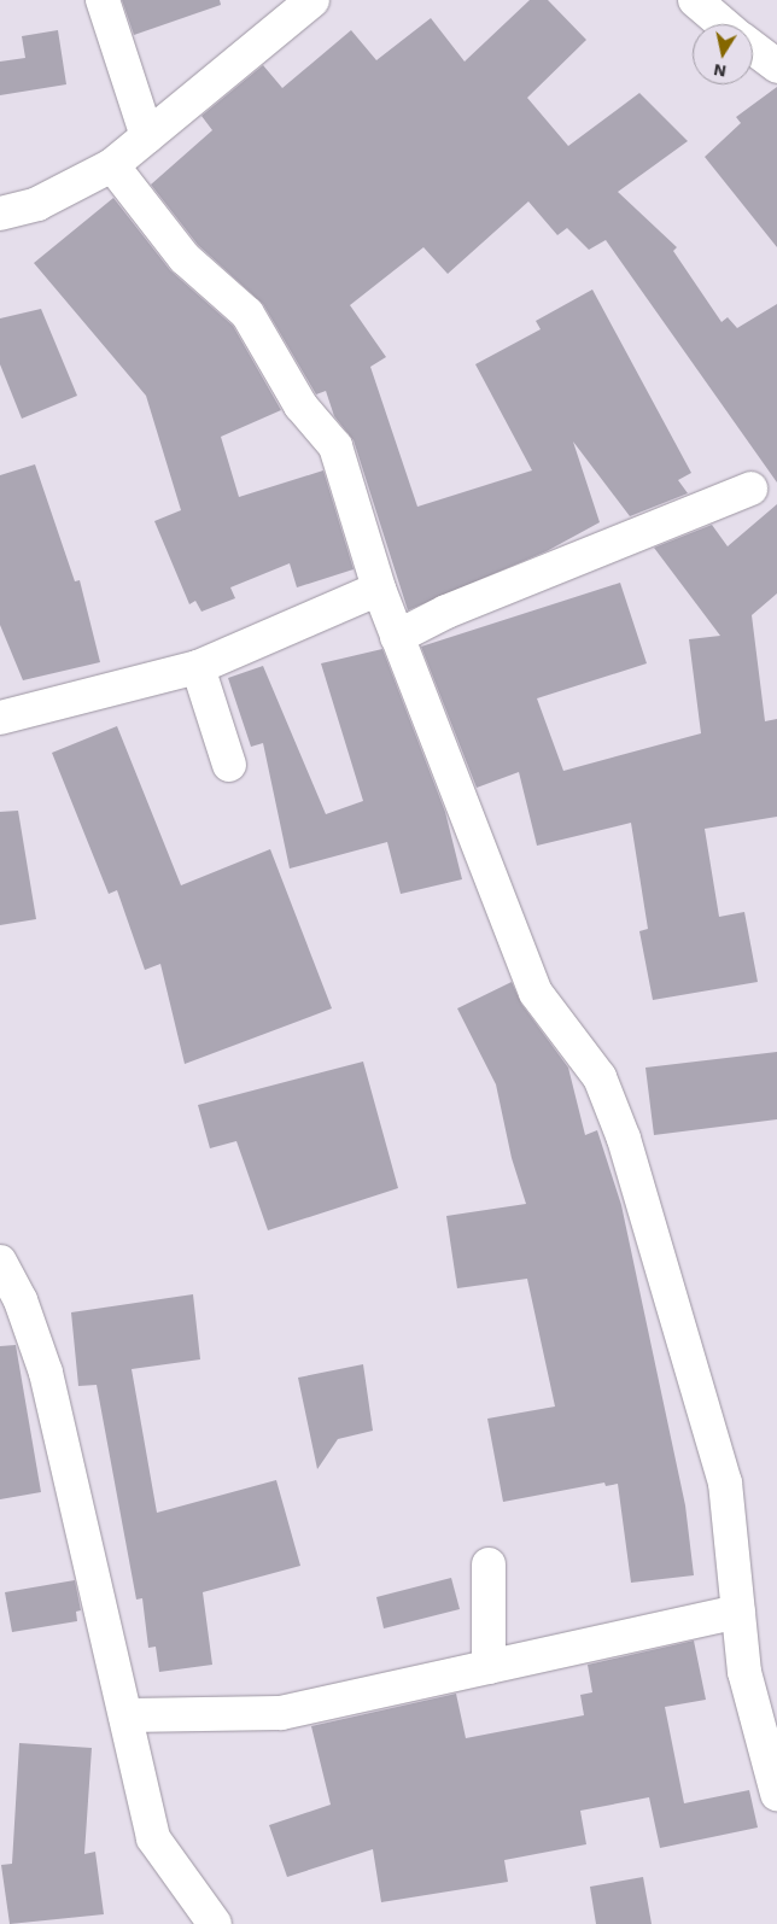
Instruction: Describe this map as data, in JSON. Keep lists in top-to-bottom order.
{
  "north": "bottom"
}
